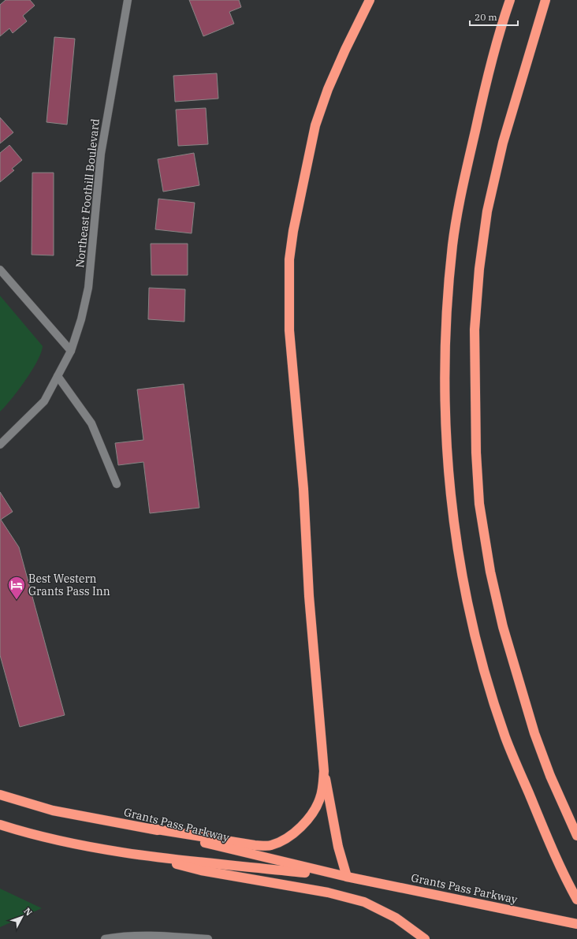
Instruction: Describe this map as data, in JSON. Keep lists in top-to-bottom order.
{
  "streets": {
    "highway": ["Grants Pass Parkway"],
    "street": ["Northeast Foothill Boulevard"]
  },
  "places": {
    "hotel": ["Best Western Grants Pass Inn"]
  },
  "scale_bar": "20 m",
  "north": "top right"
}
